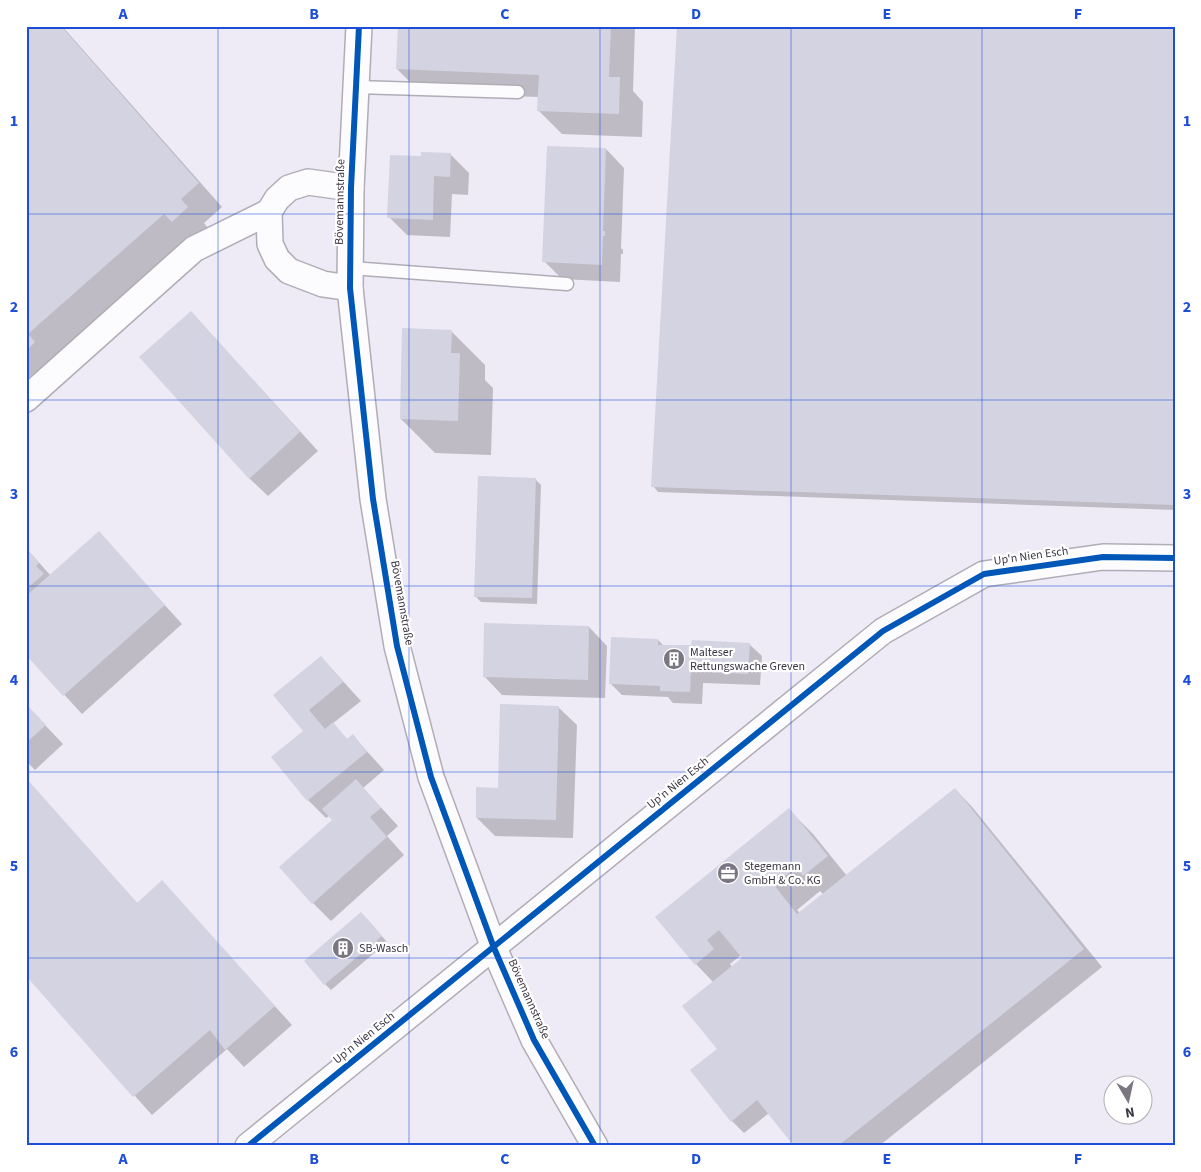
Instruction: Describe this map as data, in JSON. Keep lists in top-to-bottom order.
{
  "streets": {
    "street": ["Bövemannstraße", "Up'n Nien Esch"]
  },
  "crossings": [
    ["Bövemannstraße", "Up'n Nien Esch"]
  ],
  "places": {
    "building": ["Malteser Rettungswache Greven", "SB-Wasch"],
    "office": ["Stegemann GmbH & Co. KG"]
  },
  "north": "bottom",
  "grid": {
    "columns": [
      "A",
      "B",
      "C",
      "D",
      "E",
      "F"
    ],
    "rows": [
      "1",
      "2",
      "3",
      "4",
      "5",
      "6"
    ]
  }
}
